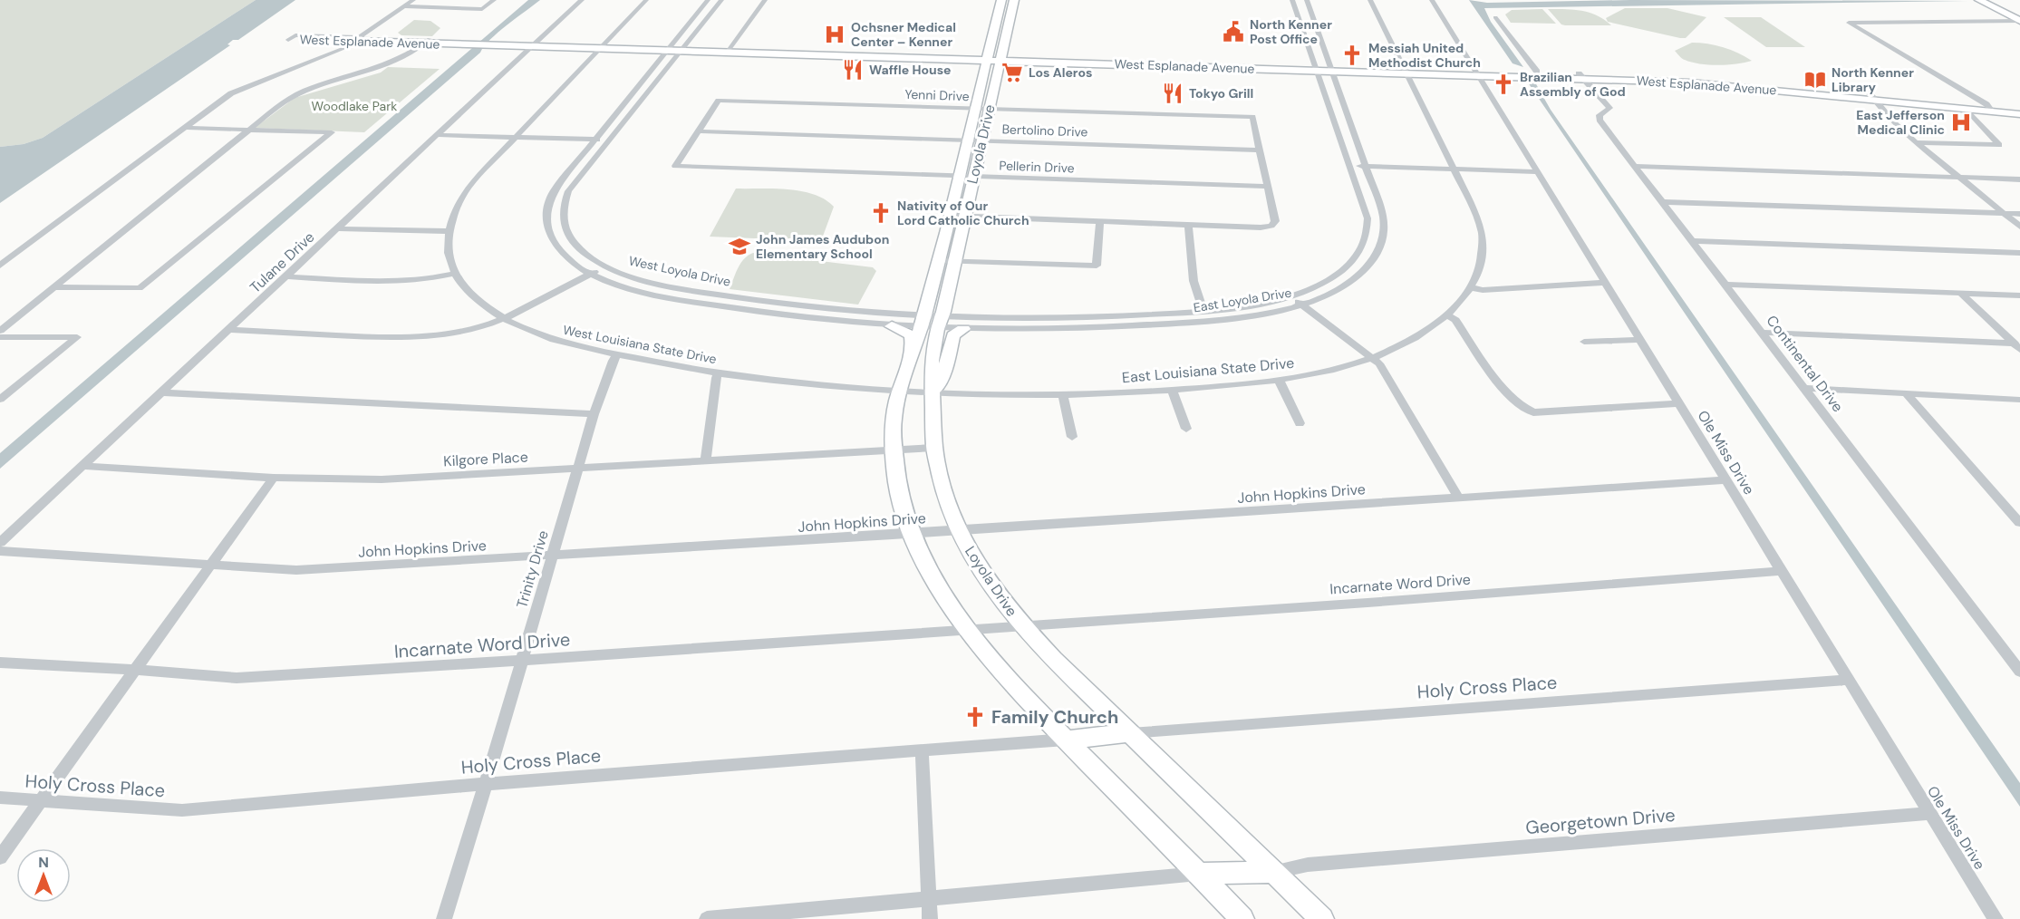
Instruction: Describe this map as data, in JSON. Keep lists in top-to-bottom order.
{
  "streets": {
    "main road": ["West Esplanade Avenue", "Loyola Drive"],
    "street": [
      "Yenni Drive",
      "Bertolino Drive",
      "Pellerin Drive",
      "Tulane Drive",
      "West Loyola Drive",
      "East Loyola Drive",
      "West Louisiana State Drive",
      "Continental Drive",
      "East Louisiana State Drive",
      "Ole Miss Drive",
      "Kilgore Place",
      "John Hopkins Drive",
      "Trinity Drive",
      "Incarnate Word Drive",
      "Holy Cross Place",
      "Georgetown Drive"
    ]
  },
  "crossings": [
    ["West Esplanade Avenue", "Loyola Drive"],
    ["West Esplanade Avenue", "Tulane Drive"],
    ["West Esplanade Avenue", "West Loyola Drive"],
    ["West Esplanade Avenue", "East Loyola Drive"],
    ["West Esplanade Avenue", "West Louisiana State Drive"],
    ["West Esplanade Avenue", "Continental Drive"],
    ["West Esplanade Avenue", "East Louisiana State Drive"],
    ["West Esplanade Avenue", "Ole Miss Drive"],
    ["Yenni Drive", "Bertolino Drive"],
    ["Yenni Drive", "Loyola Drive"],
    ["Yenni Drive", "Pellerin Drive"],
    ["Bertolino Drive", "Loyola Drive"],
    ["Bertolino Drive", "Pellerin Drive"],
    ["Loyola Drive", "Pellerin Drive"],
    ["Loyola Drive", "West Loyola Drive"],
    ["Loyola Drive", "East Loyola Drive"],
    ["Loyola Drive", "West Louisiana State Drive"],
    ["Loyola Drive", "East Louisiana State Drive"],
    ["Loyola Drive", "Kilgore Place"],
    ["Loyola Drive", "John Hopkins Drive"],
    ["Loyola Drive", "Incarnate Word Drive"],
    ["Loyola Drive", "Holy Cross Place"],
    ["Loyola Drive", "Georgetown Drive"],
    ["Tulane Drive", "Kilgore Place"],
    ["West Loyola Drive", "East Loyola Drive"],
    ["West Louisiana State Drive", "East Louisiana State Drive"],
    ["West Louisiana State Drive", "Trinity Drive"],
    ["Ole Miss Drive", "John Hopkins Drive"],
    ["Ole Miss Drive", "Incarnate Word Drive"],
    ["Ole Miss Drive", "Holy Cross Place"],
    ["Ole Miss Drive", "Georgetown Drive"],
    ["Kilgore Place", "Trinity Drive"],
    ["John Hopkins Drive", "Trinity Drive"],
    ["Trinity Drive", "Incarnate Word Drive"],
    ["Trinity Drive", "Holy Cross Place"]
  ],
  "parks": ["Woodlake Park"],
  "places": {
    "public building": ["North Kenner Post Office"],
    "hospital": ["Ochsner Medical Center – Kenner", "East Jefferson Medical Clinic"],
    "church": [
      "Messiah United Methodist Church",
      "Brazilian Assembly of God",
      "Nativity of Our Lord Catholic Church",
      "Family Church"
    ],
    "restaurant": ["Waffle House", "Tokyo Grill"],
    "supermarket": ["Los Aleros"],
    "library": ["North Kenner Library"],
    "school or university": ["John James Audubon Elementary School"]
  },
  "north": "top"
}
